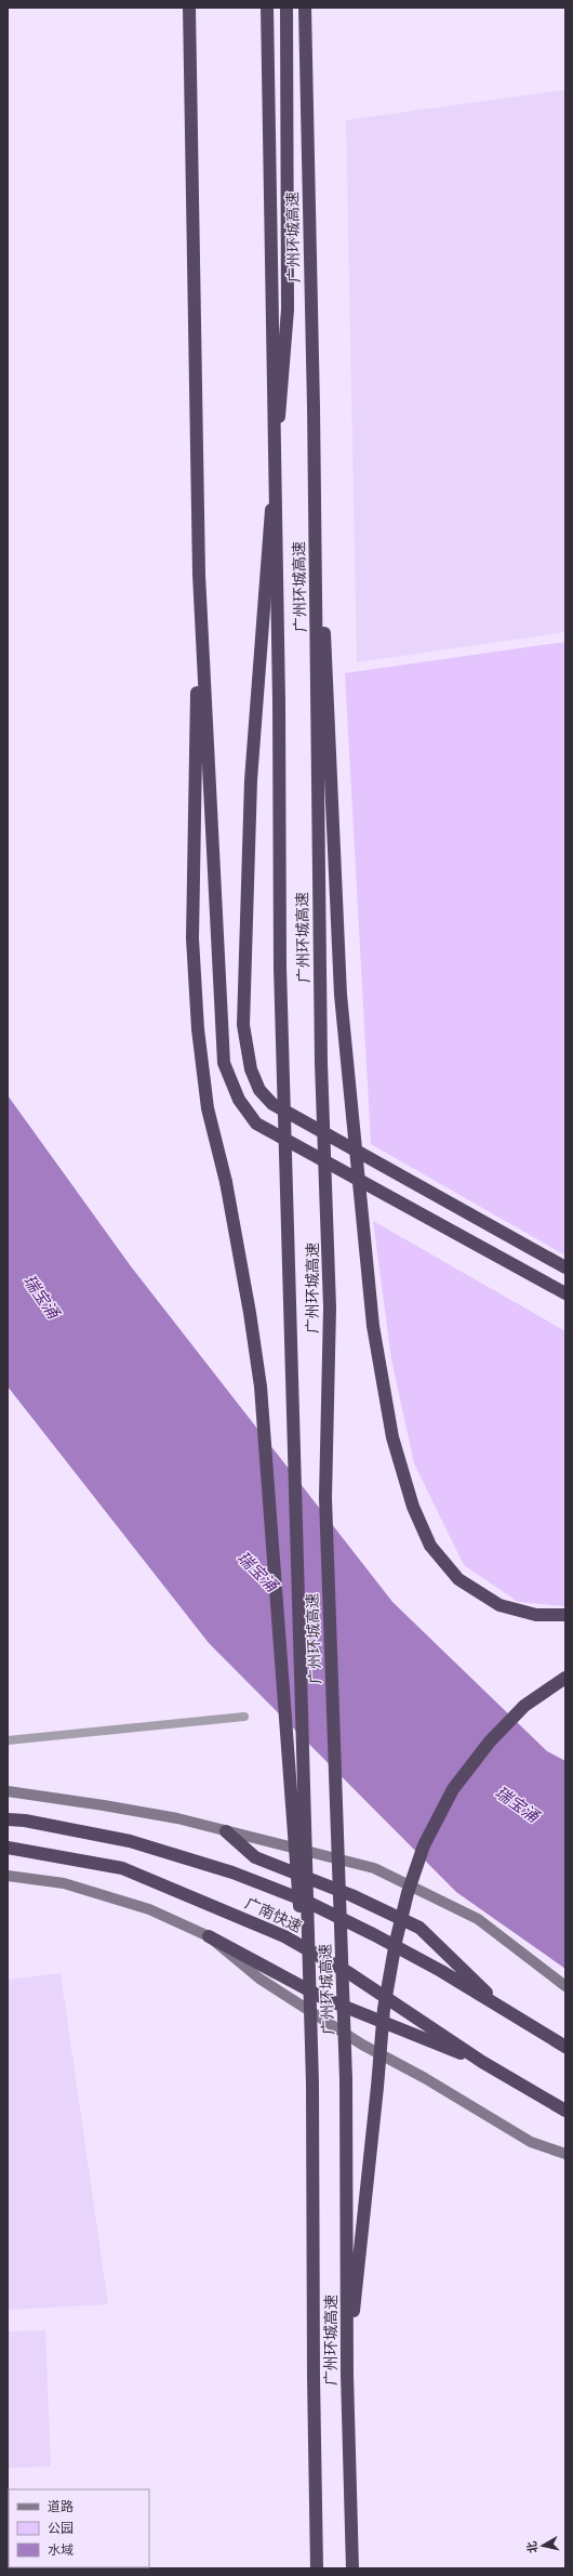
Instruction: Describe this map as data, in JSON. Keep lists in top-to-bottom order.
{
  "streets": {
    "highway": ["广州环城高速", "广南快速"]
  },
  "water": ["瑞宝涌"],
  "legend": ["道路", "公园", "水域"],
  "north": "left"
}
